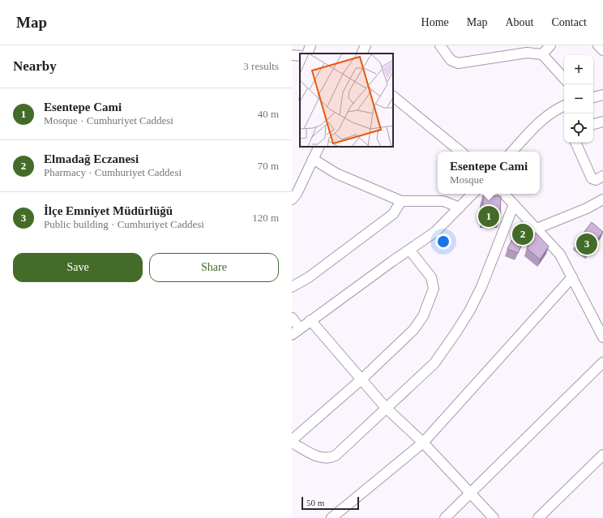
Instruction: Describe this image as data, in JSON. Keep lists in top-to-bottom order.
{
  "scale_bar": "50 m",
  "page": {
    "header": "Map",
    "nav": [
      "Home",
      "Map",
      "About",
      "Contact"
    ],
    "heading": ["Nearby", "3 results"],
    "map_buttons": ["+", "−"],
    "list": [
      {
        "mark": "1",
        "name": "Esentepe Cami",
        "note": "Mosque · Cumhuriyet Caddesi",
        "value": "40 m"
      },
      {
        "mark": "2",
        "name": "Elmadağ Eczanesi",
        "note": "Pharmacy · Cumhuriyet Caddesi",
        "value": "70 m"
      },
      {
        "mark": "3",
        "name": "İlçe Emniyet Müdürlüğü",
        "note": "Public building · Cumhuriyet Caddesi",
        "value": "120 m"
      }
    ],
    "popup": ["Esentepe Cami", "Mosque"],
    "pins": ["1", "2", "3"],
    "buttons": ["Save", "Share"],
    "scale": "50 m"
  }
}
